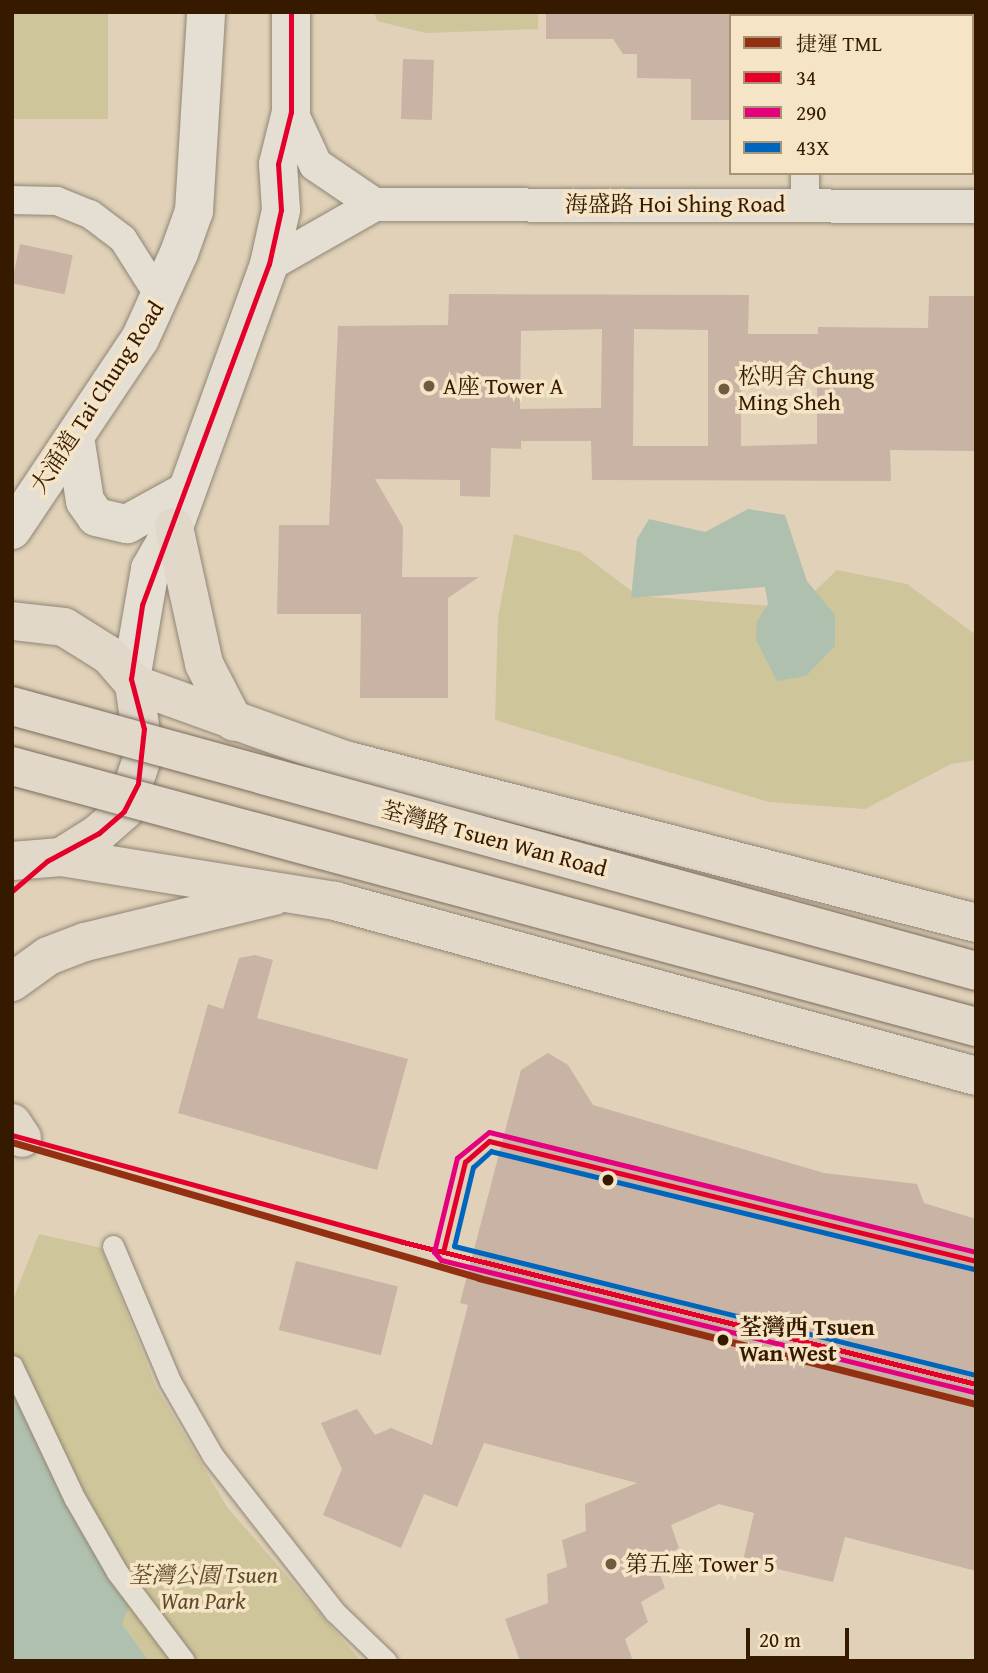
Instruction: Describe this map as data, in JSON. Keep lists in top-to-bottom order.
{
  "streets": {
    "main road": ["大涌道 Tai Chung Road", "荃灣路 Tsuen Wan Road"],
    "street": ["海盛路 Hoi Shing Road"]
  },
  "parks": ["荃灣公園 Tsuen Wan Park"],
  "places": [
    "A座 Tower A",
    "松明舍 Chung Ming Sheh",
    "荃灣西 Tsuen Wan West",
    "第五座 Tower 5"
  ],
  "lines": [
    "transit line 34",
    "transit line 290",
    "metro line TML",
    "transit line 43X"
  ],
  "legend": [
    "捷運 TML",
    "34",
    "290",
    "43X"
  ],
  "scale_bar": "20 m"
}
